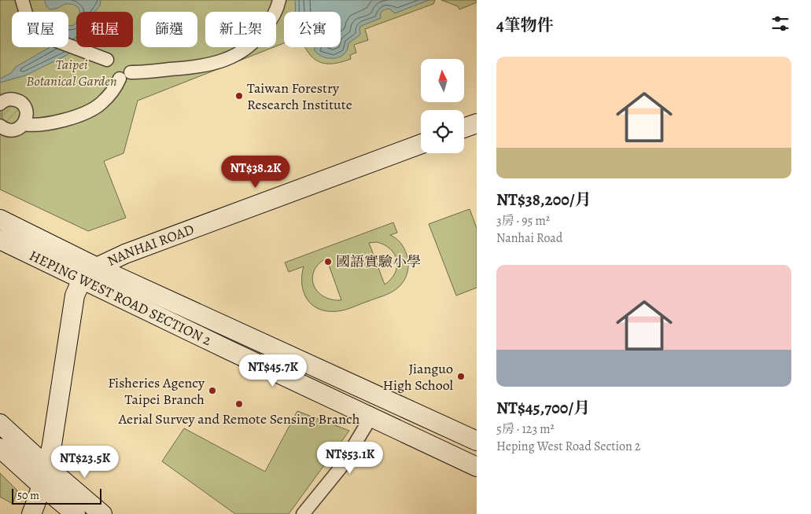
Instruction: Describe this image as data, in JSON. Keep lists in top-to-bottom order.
{
  "streets": {
    "main road": ["NANHAI ROAD", "HEPING WEST ROAD SECTION 2"]
  },
  "crossings": [
    ["NANHAI ROAD", "HEPING WEST ROAD SECTION 2"]
  ],
  "parks": ["Taipei Botanical Garden"],
  "places": [
    "Taiwan Forestry Research Institute",
    "國語實驗小學",
    "Jianguo High School",
    "Fisheries Agency Taipei Branch",
    "Aerial Survey and Remote Sensing Branch"
  ],
  "scale_bar": "50 m",
  "north": "top",
  "page": {
    "heading": "4筆物件",
    "chip": [
      "買屋",
      "租屋",
      "篩選",
      "新上架",
      "公寓"
    ],
    "list": [
      {
        "name": "NT$38,200/月",
        "note": "3房 · 95 m² · Nanhai Road"
      },
      {
        "name": "NT$45,700/月",
        "note": "5房 · 123 m² · Heping West Road Section 2"
      }
    ],
    "price": [
      "NT$38.2K",
      "NT$45.7K",
      "NT$53.1K",
      "NT$23.5K"
    ],
    "scale": "50 m"
  }
}
